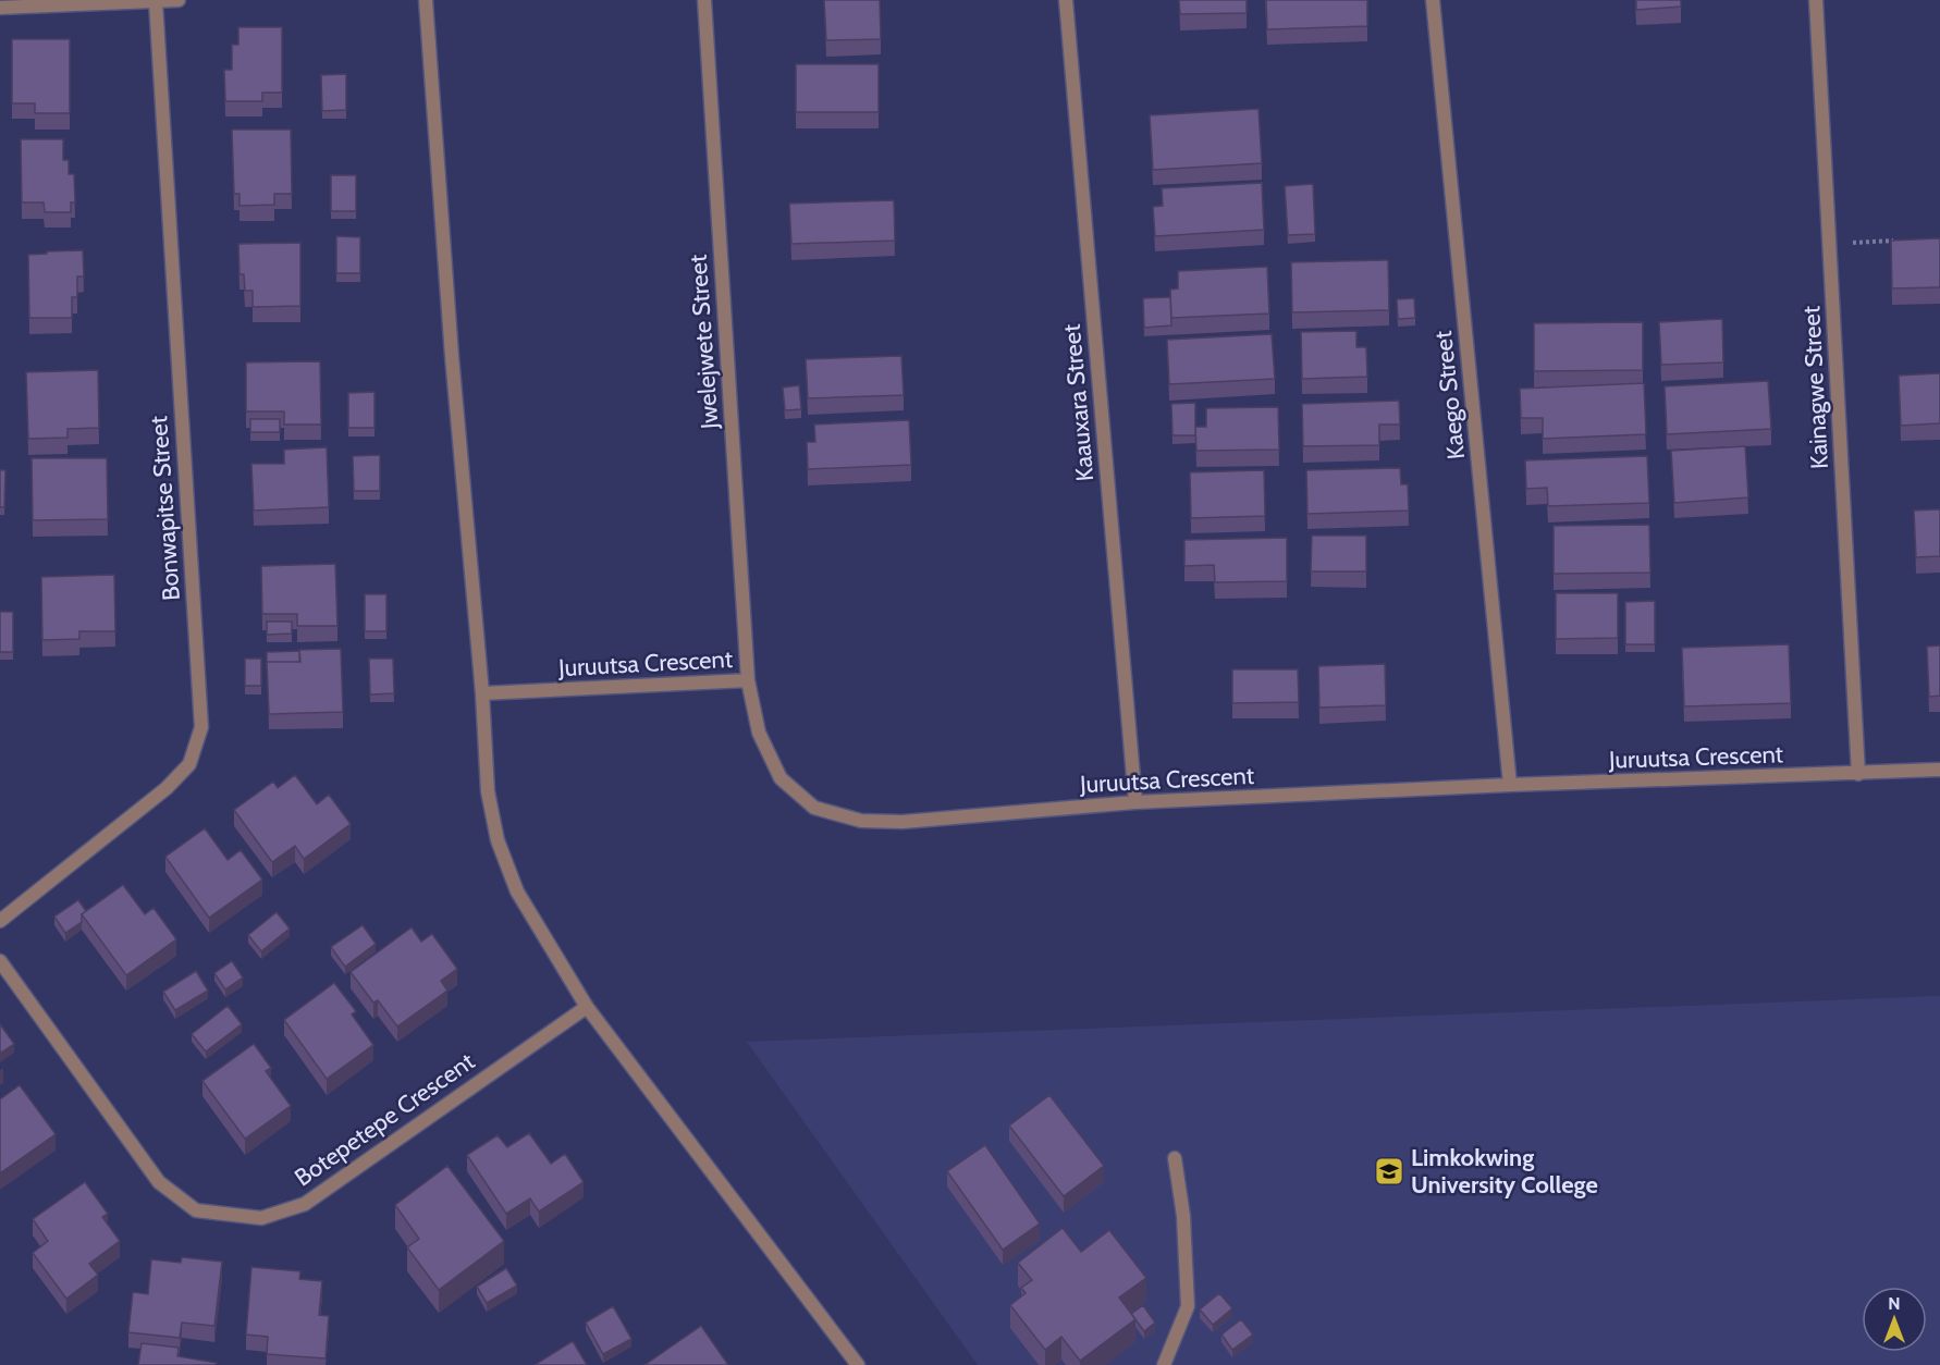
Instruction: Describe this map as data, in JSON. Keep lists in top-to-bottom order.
{
  "streets": {
    "street": [
      "Jwelejwete Street",
      "Kainagwe Street",
      "Kaego Street",
      "Kaauxara Street",
      "Bonwapitse Street",
      "Juruutsa Crescent",
      "Botepetepe Crescent"
    ]
  },
  "crossings": [
    ["Jwelejwete Street", "Juruutsa Crescent"],
    ["Kainagwe Street", "Juruutsa Crescent"],
    ["Kaego Street", "Juruutsa Crescent"],
    ["Kaauxara Street", "Juruutsa Crescent"]
  ],
  "places": {
    "school or university": ["Limkokwing University College"]
  },
  "north": "top"
}
